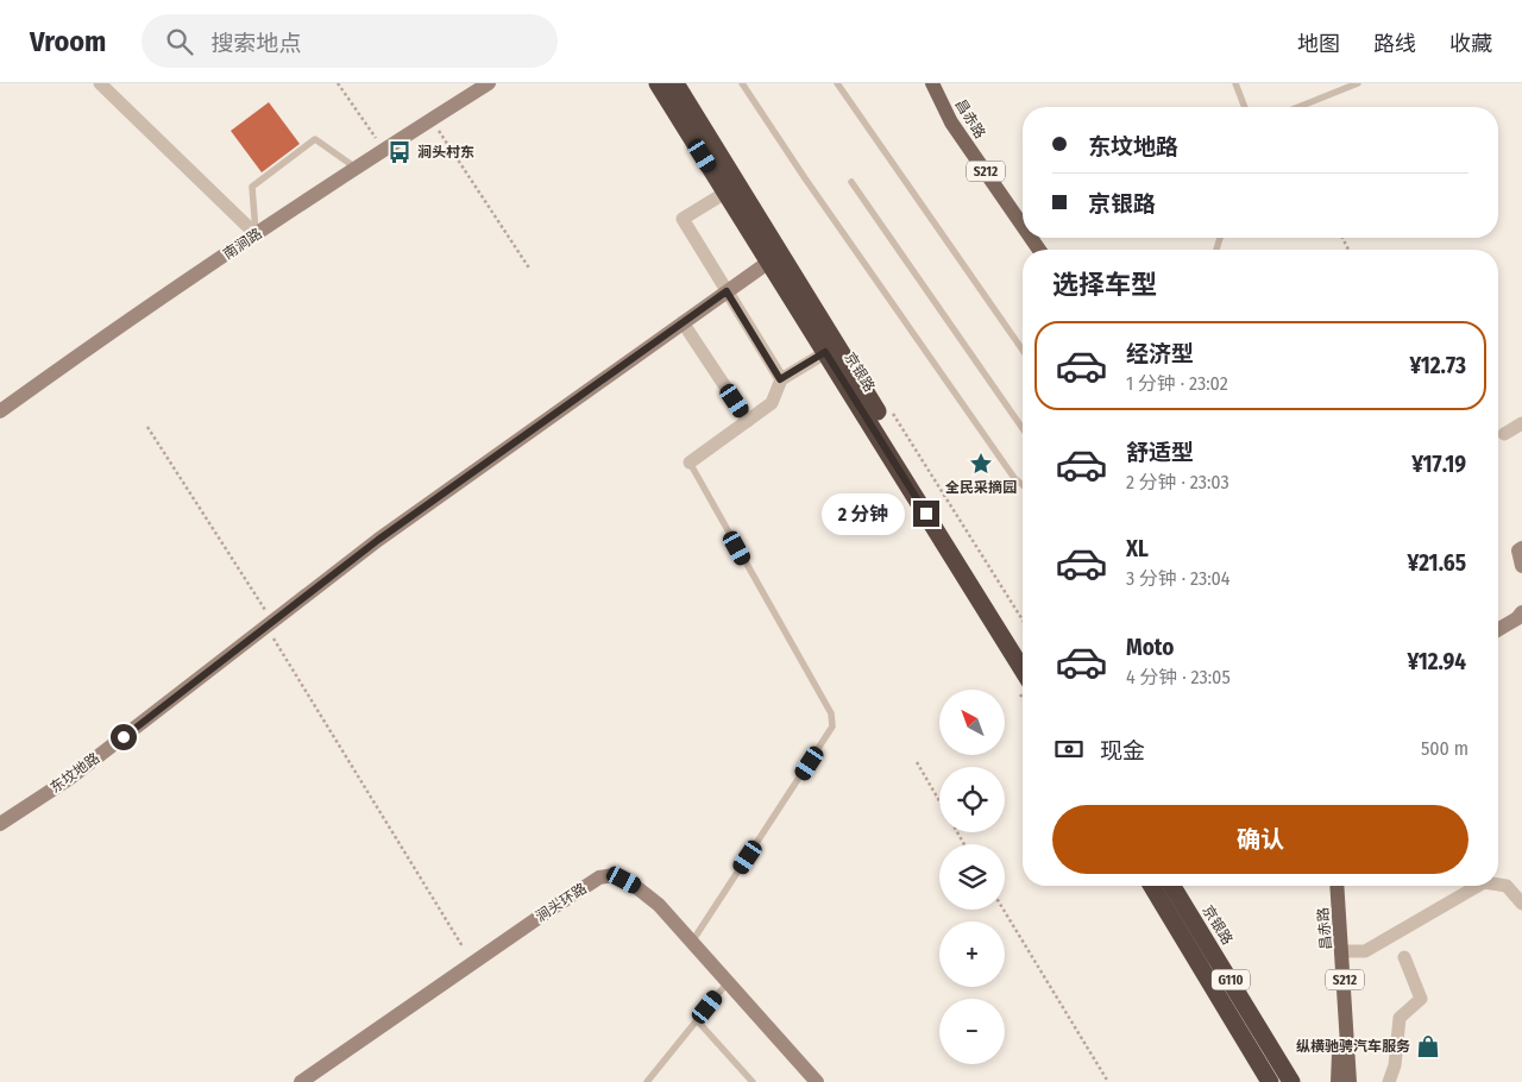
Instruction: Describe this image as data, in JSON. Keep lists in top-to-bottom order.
{
  "streets": {
    "highway": ["京银路", "G110"],
    "main road": ["昌赤路", "S212"],
    "street": ["南涧路", "东坟地路", "涧头环路"]
  },
  "crossings": [
    ["京银路", "东坟地路"]
  ],
  "places": {
    "bus stop": ["涧头村东"],
    "place": ["全民采摘园"],
    "shop": ["纵横驰骋汽车服务"]
  },
  "north": "top left",
  "page": {
    "header": "Vroom",
    "search": "搜索地点",
    "nav": ["地图", "路线", "收藏"],
    "banner": ["东坟地路", "京银路"],
    "heading": "选择车型",
    "list": [
      {
        "name": "经济型",
        "note": "1 分钟 · 23:02",
        "value": "¥12.73"
      },
      {
        "name": "舒适型",
        "note": "2 分钟 · 23:03",
        "value": "¥17.19"
      },
      {
        "name": "XL",
        "note": "3 分钟 · 23:04",
        "value": "¥21.65"
      },
      {
        "name": "Moto",
        "note": "4 分钟 · 23:05",
        "value": "¥12.94"
      }
    ],
    "bubble": "2 分钟",
    "map_buttons": ["+", "−"],
    "pay": ["现金", "500 m"],
    "buttons": "确认"
  }
}
